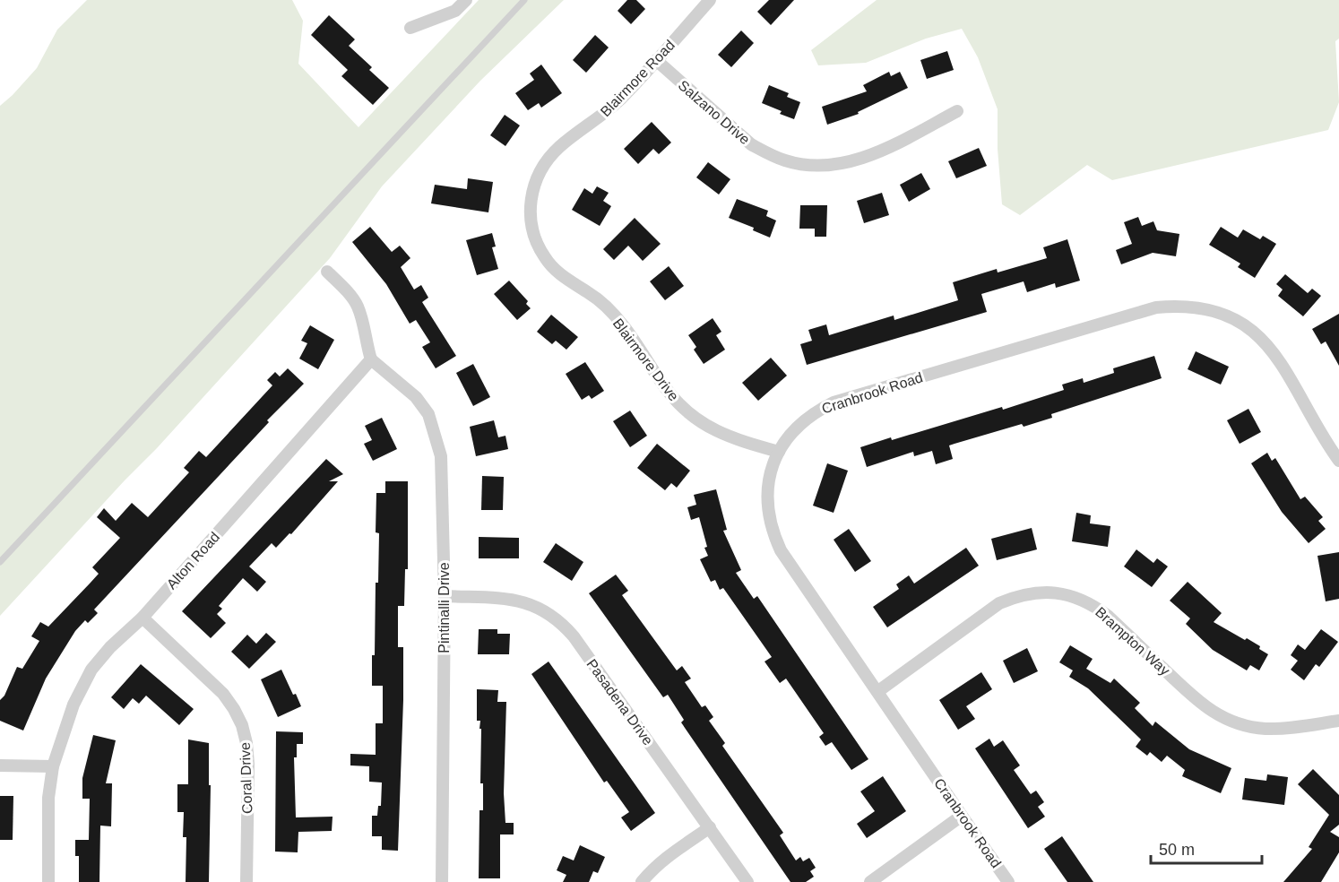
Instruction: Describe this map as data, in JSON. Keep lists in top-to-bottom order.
{
  "streets": {
    "street": [
      "Blairmore Road",
      "Salzano Drive",
      "Blairmore Drive",
      "Cranbrook Road",
      "Alton Road",
      "Pintinalli Drive",
      "Brampton Way",
      "Pasadena Drive",
      "Coral Drive"
    ]
  },
  "crossings": [
    ["Blairmore Road", "Salzano Drive"],
    ["Blairmore Road", "Blairmore Drive"],
    ["Blairmore Drive", "Cranbrook Road"],
    ["Cranbrook Road", "Brampton Way"],
    ["Alton Road", "Pintinalli Drive"],
    ["Alton Road", "Coral Drive"],
    ["Pintinalli Drive", "Pasadena Drive"]
  ],
  "scale_bar": "50 m"
}
